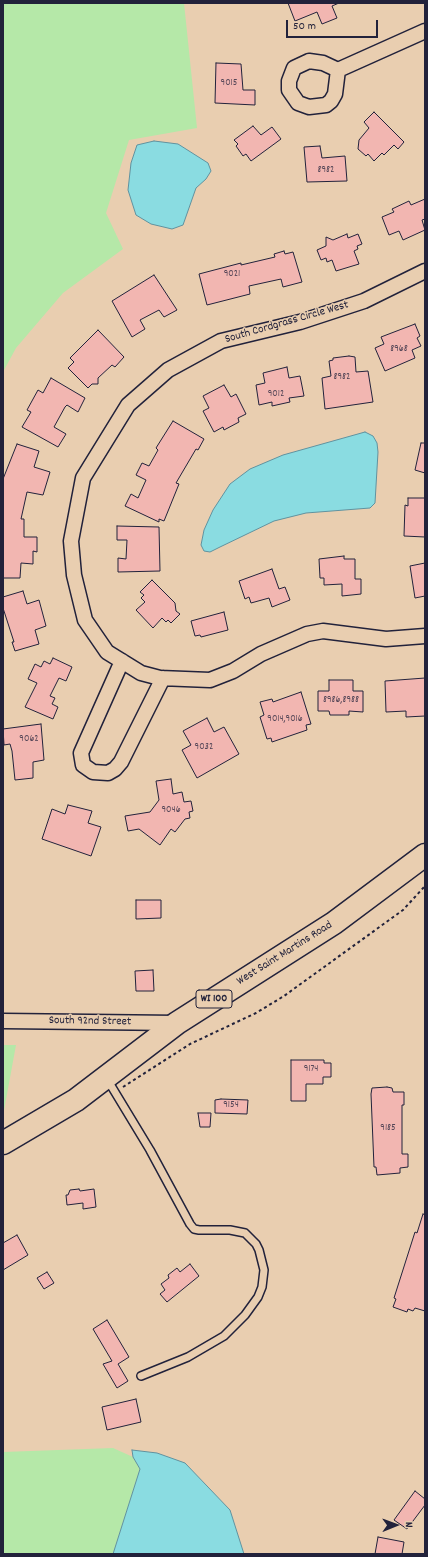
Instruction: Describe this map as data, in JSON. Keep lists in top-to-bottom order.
{
  "streets": {
    "main road": ["West Saint Martins Road", "WI 100"],
    "street": ["South Cordgrass Circle West", "South 92nd Street"]
  },
  "crossings": [
    ["West Saint Martins Road", "South 92nd Street"]
  ],
  "house_numbers": [
    "9015",
    "8982",
    "9021",
    "8968",
    "8982",
    "9012",
    "8986,8988",
    "9014,9016",
    "9062",
    "9032",
    "9046",
    "9174",
    "9154",
    "9185"
  ],
  "scale_bar": "50 m",
  "north": "right"
}
